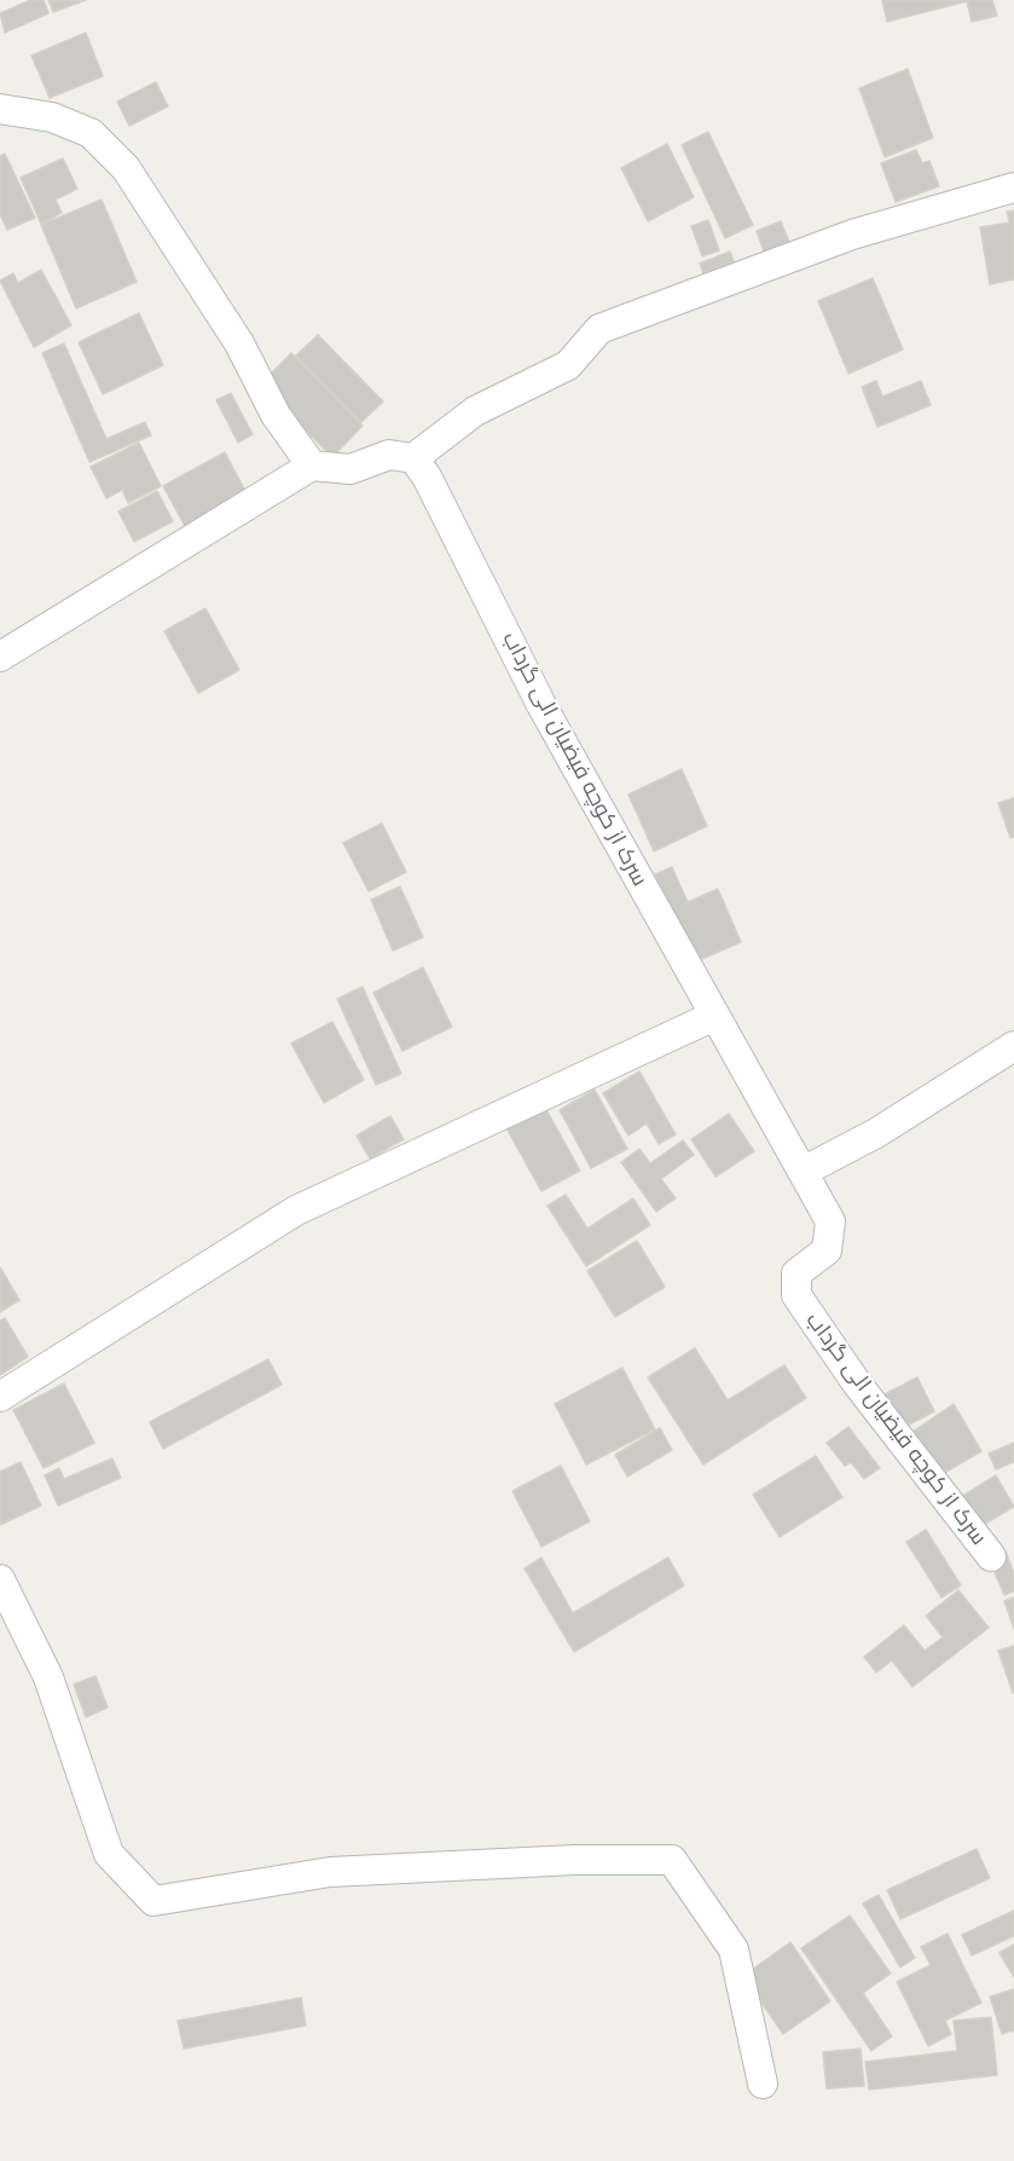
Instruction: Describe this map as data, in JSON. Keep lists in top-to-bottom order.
{
  "streets": {
    "street": ["سرک از کوچه فیضیان الی گرداب"]
  }
}
